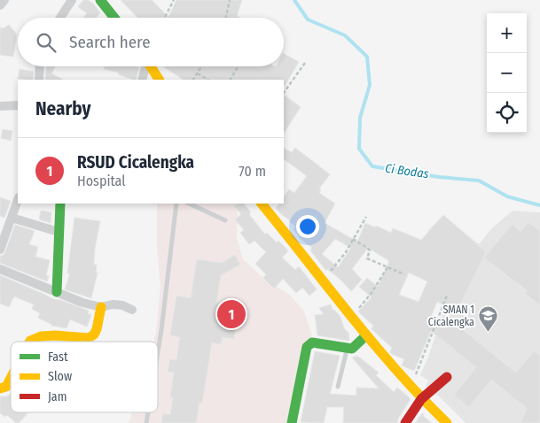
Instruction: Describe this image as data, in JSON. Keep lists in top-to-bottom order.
{
  "water": ["Ci Bodas"],
  "places": {
    "school or university": ["SMAN 1 Cicalengka"]
  },
  "legend": ["Fast", "Slow", "Jam"],
  "page": {
    "map_buttons": ["+", "−"],
    "search": "Search here",
    "heading": "Nearby",
    "list": [
      {
        "mark": "1",
        "name": "RSUD Cicalengka",
        "note": "Hospital",
        "value": "70 m"
      }
    ],
    "pins": "1"
  }
}
